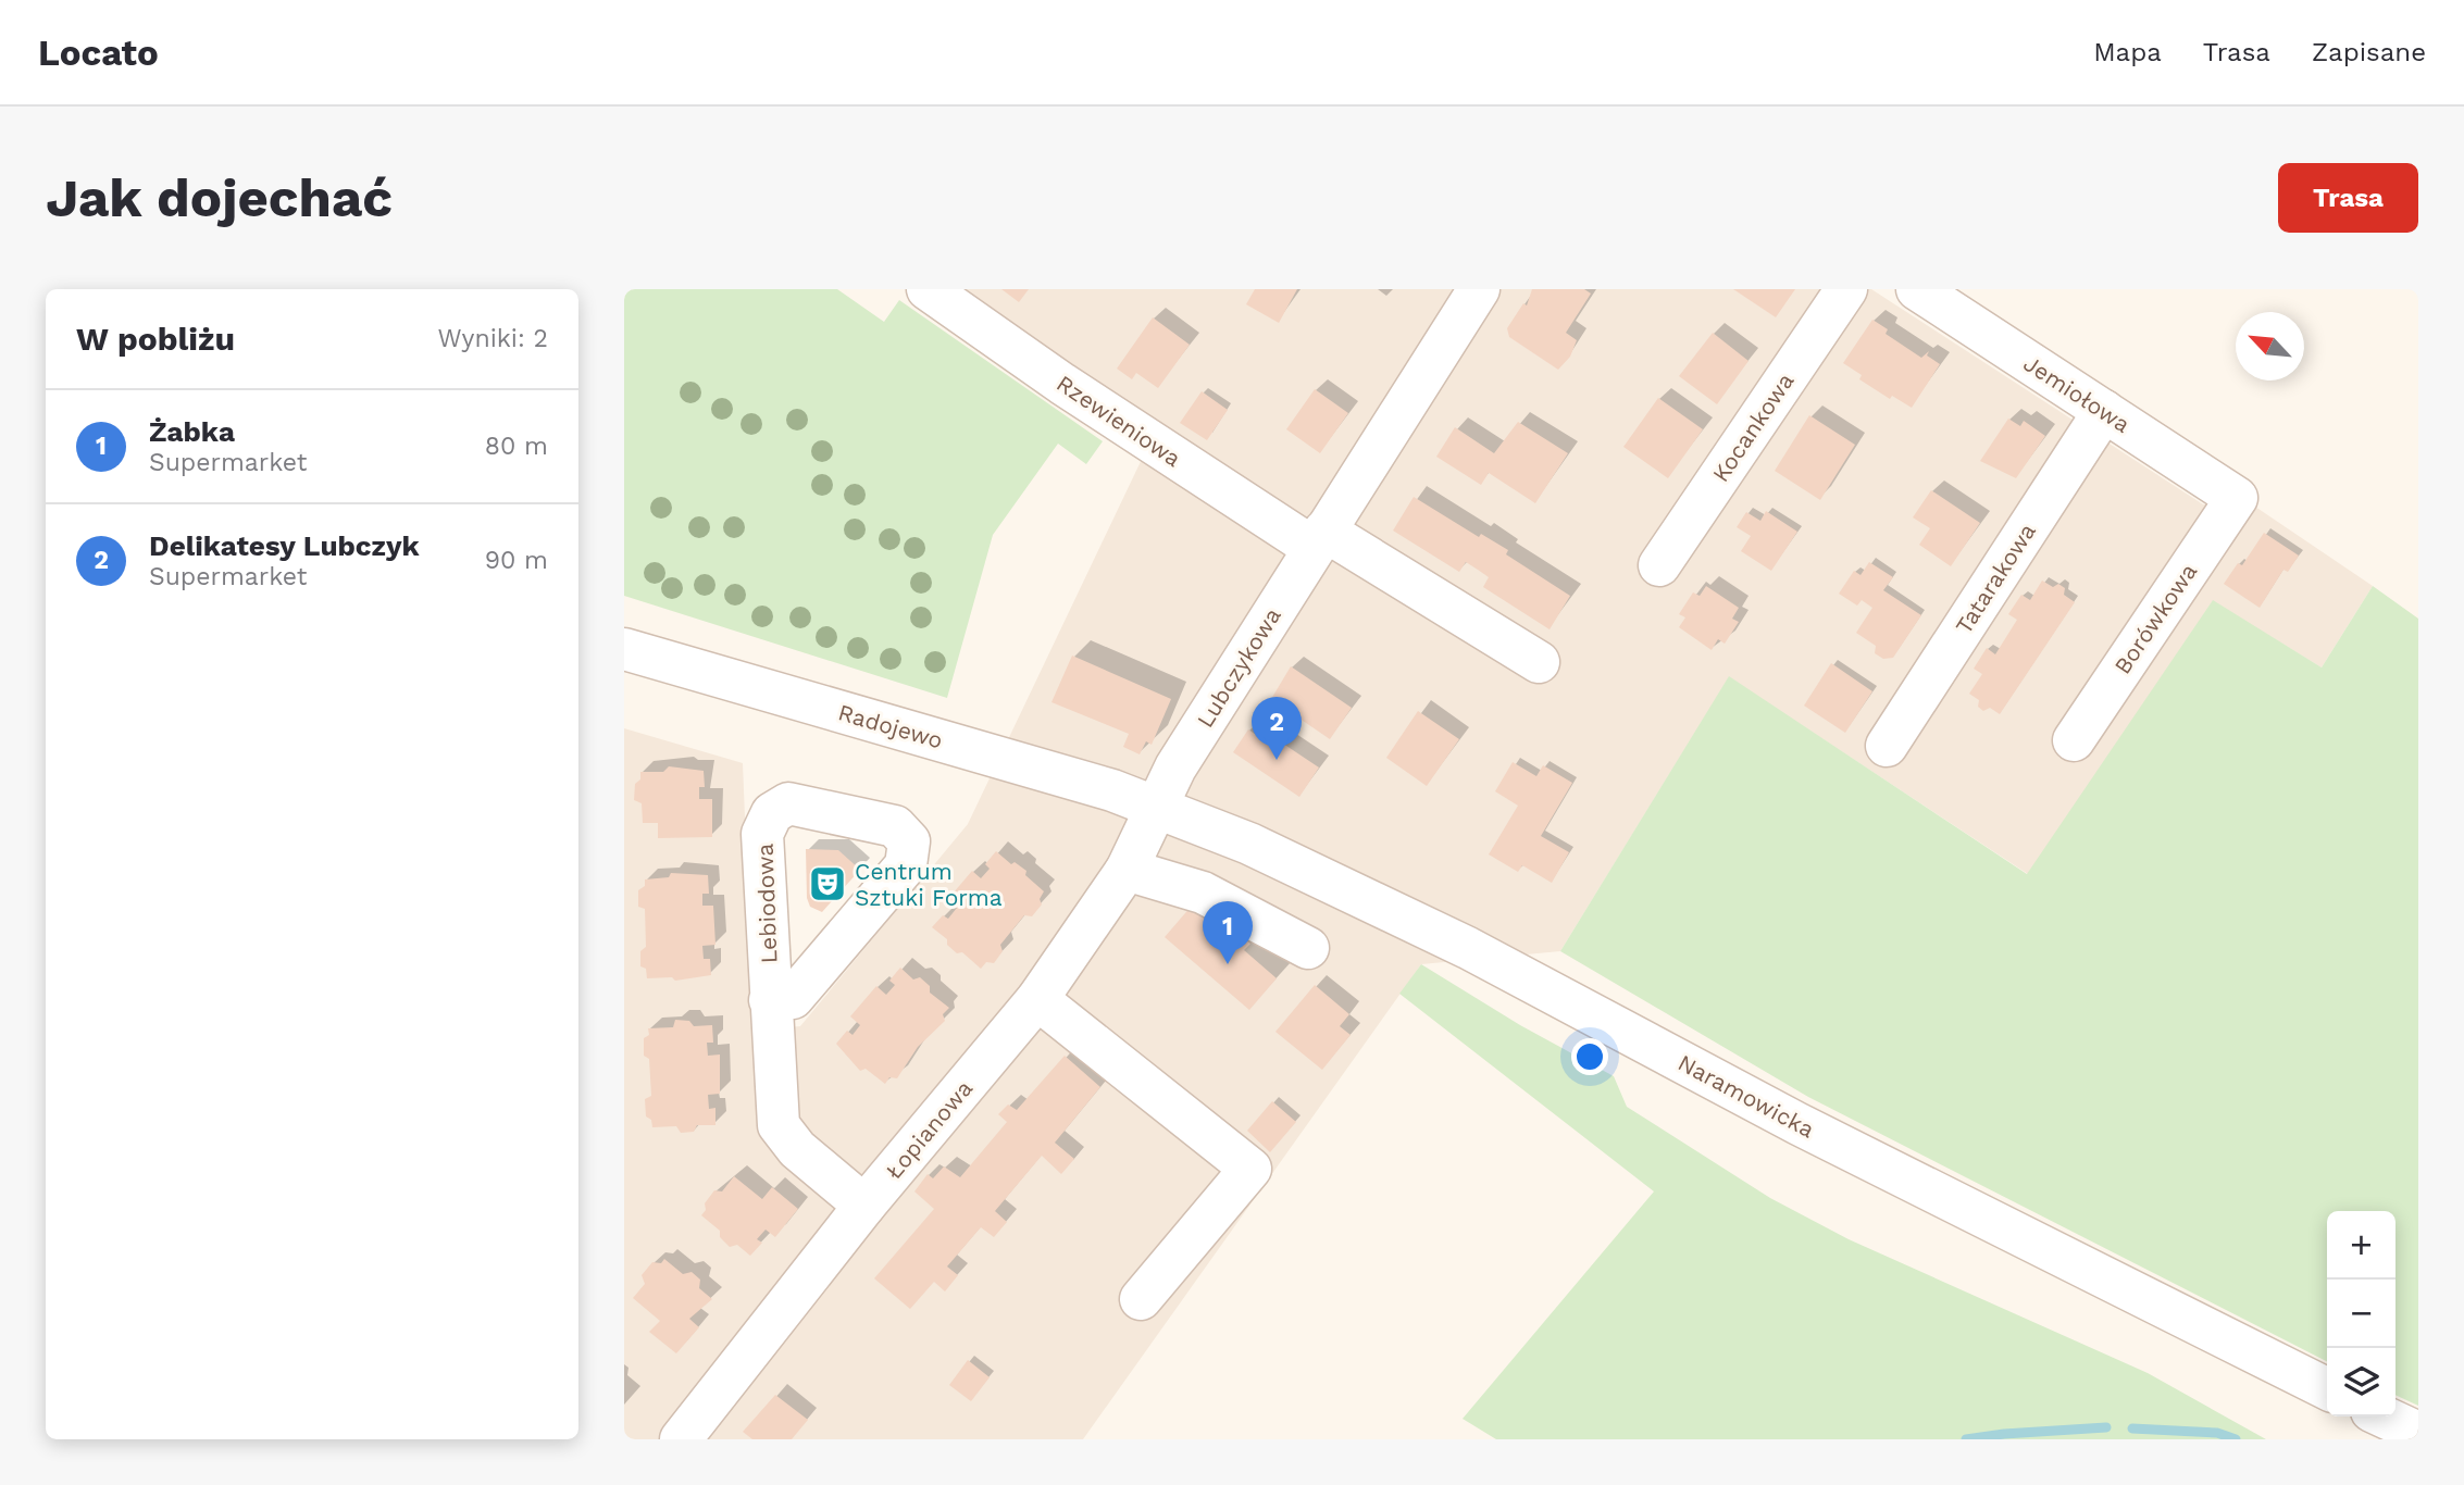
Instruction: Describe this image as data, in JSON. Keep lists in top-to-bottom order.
{
  "streets": {
    "street": [
      "Jemiołowa",
      "Rzewieniowa",
      "Kocankowa",
      "Tatarakowa",
      "Borówkowa",
      "Lubczykowa",
      "Radojewo",
      "Lebiodowa",
      "Naramowicka",
      "Łopianowa"
    ]
  },
  "crossings": [
    ["Jemiołowa", "Tatarakowa"],
    ["Jemiołowa", "Borówkowa"],
    ["Rzewieniowa", "Lubczykowa"],
    ["Lubczykowa", "Radojewo"],
    ["Lubczykowa", "Naramowicka"],
    ["Lubczykowa", "Łopianowa"],
    ["Radojewo", "Naramowicka"],
    ["Radojewo", "Łopianowa"],
    ["Lebiodowa", "Łopianowa"],
    ["Naramowicka", "Łopianowa"]
  ],
  "places": {
    "theatre": ["Centrum Sztuki Forma"]
  },
  "north": "top left",
  "page": {
    "header": "Locato",
    "nav": ["Mapa", "Trasa", "Zapisane"],
    "buttons": "Trasa",
    "title": "Jak dojechać",
    "heading": ["W pobliżu", "Wyniki: 2"],
    "list": [
      {
        "mark": "1",
        "name": "Żabka",
        "note": "Supermarket",
        "value": "80 m"
      },
      {
        "mark": "2",
        "name": "Delikatesy Lubczyk",
        "note": "Supermarket",
        "value": "90 m"
      }
    ],
    "pins": ["2", "1"],
    "map_buttons": ["+", "−"]
  }
}
